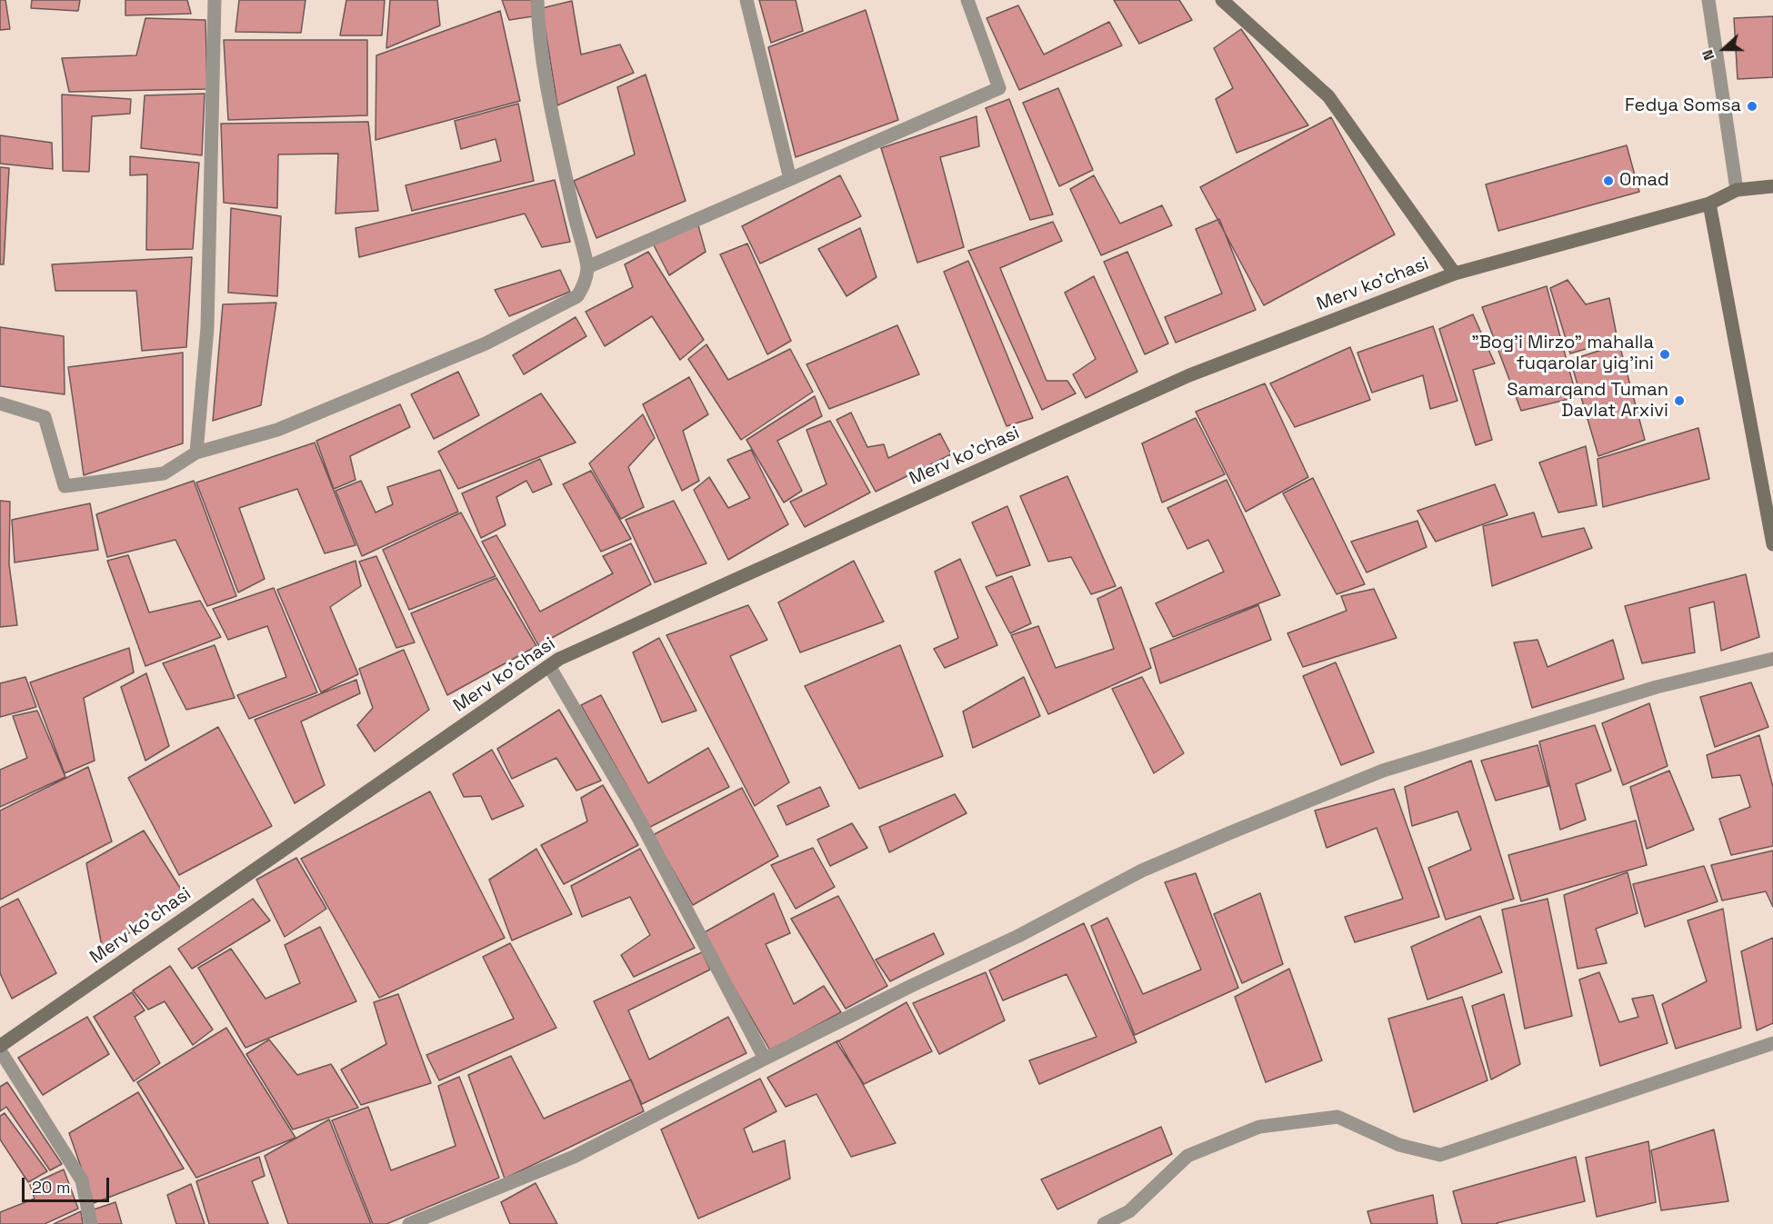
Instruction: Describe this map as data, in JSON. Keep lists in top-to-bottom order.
{
  "streets": {
    "street": ["Merv ko'chasi"]
  },
  "places": [
    "Fedya Somsa",
    "Omad",
    "\"Bog'i Mirzo\" mahalla fuqarolar yig'ini",
    "Samarqand Tuman Davlat Arxivi"
  ],
  "scale_bar": "20 m",
  "north": "left"
}
